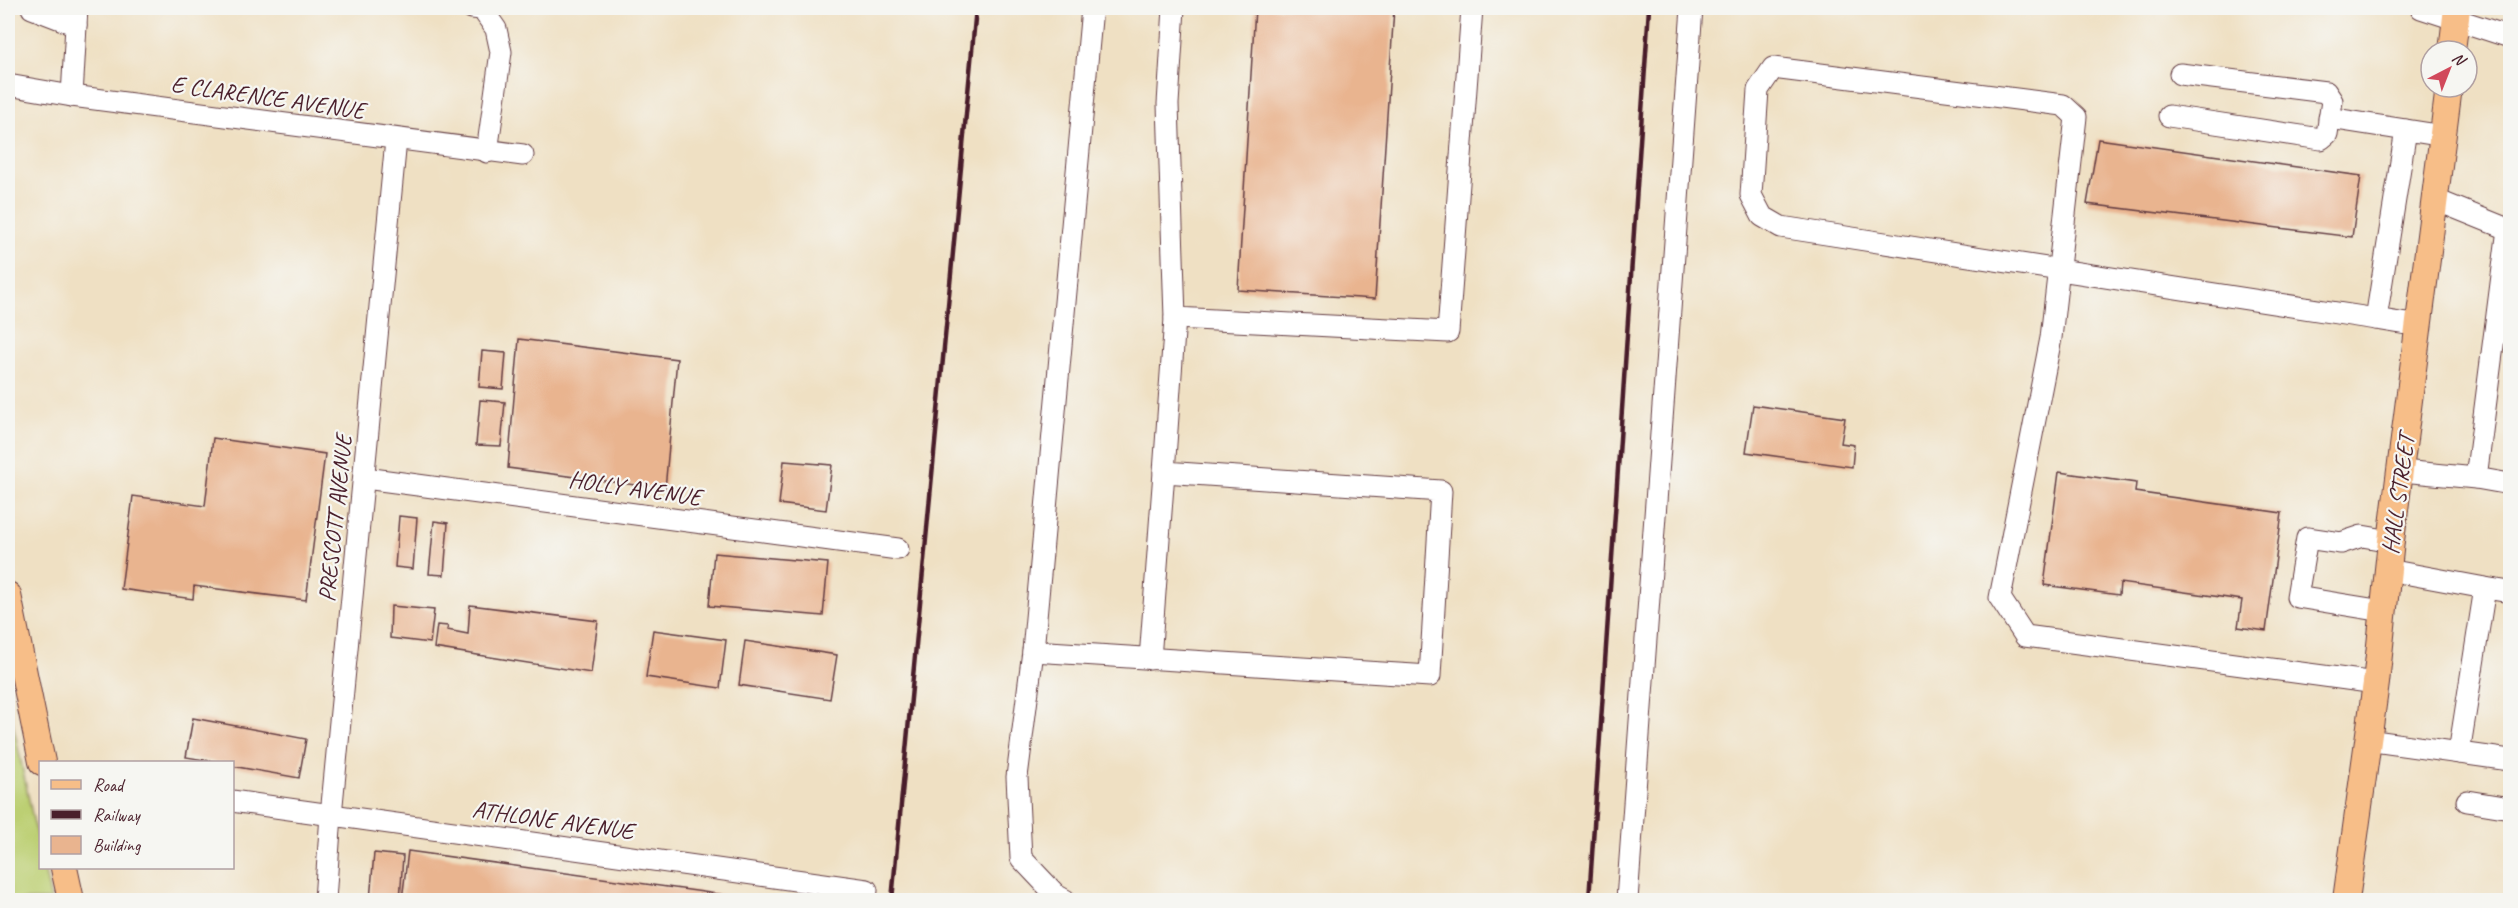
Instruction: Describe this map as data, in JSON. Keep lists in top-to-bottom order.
{
  "streets": {
    "main road": ["HALL STREET"],
    "street": [
      "E CLARENCE AVENUE",
      "HOLLY AVENUE",
      "PRESCOTT AVENUE",
      "ATHLONE AVENUE"
    ]
  },
  "crossings": [
    ["E CLARENCE AVENUE", "PRESCOTT AVENUE"],
    ["HOLLY AVENUE", "PRESCOTT AVENUE"],
    ["PRESCOTT AVENUE", "ATHLONE AVENUE"]
  ],
  "legend": ["Road", "Railway", "Building"],
  "north": "top right"
}
